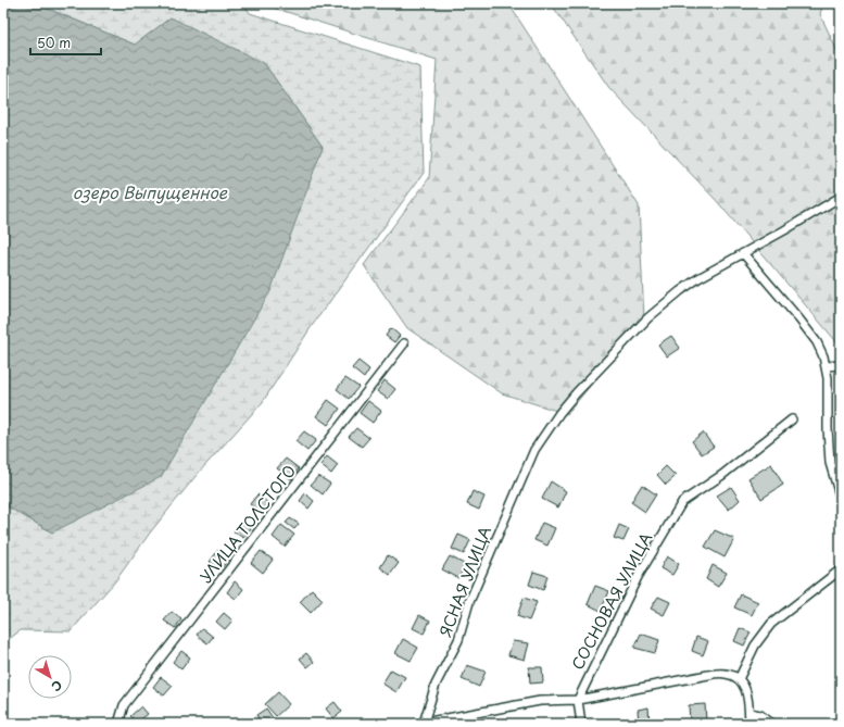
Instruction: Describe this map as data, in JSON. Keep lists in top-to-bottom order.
{
  "streets": {
    "street": ["УЛИЦА ТОЛСТОГО", "ЯСНАЯ УЛИЦА", "СОСНОВАЯ УЛИЦА"]
  },
  "water": ["озеро Выпущенное"],
  "scale_bar": "50 m",
  "north": "bottom right"
}
